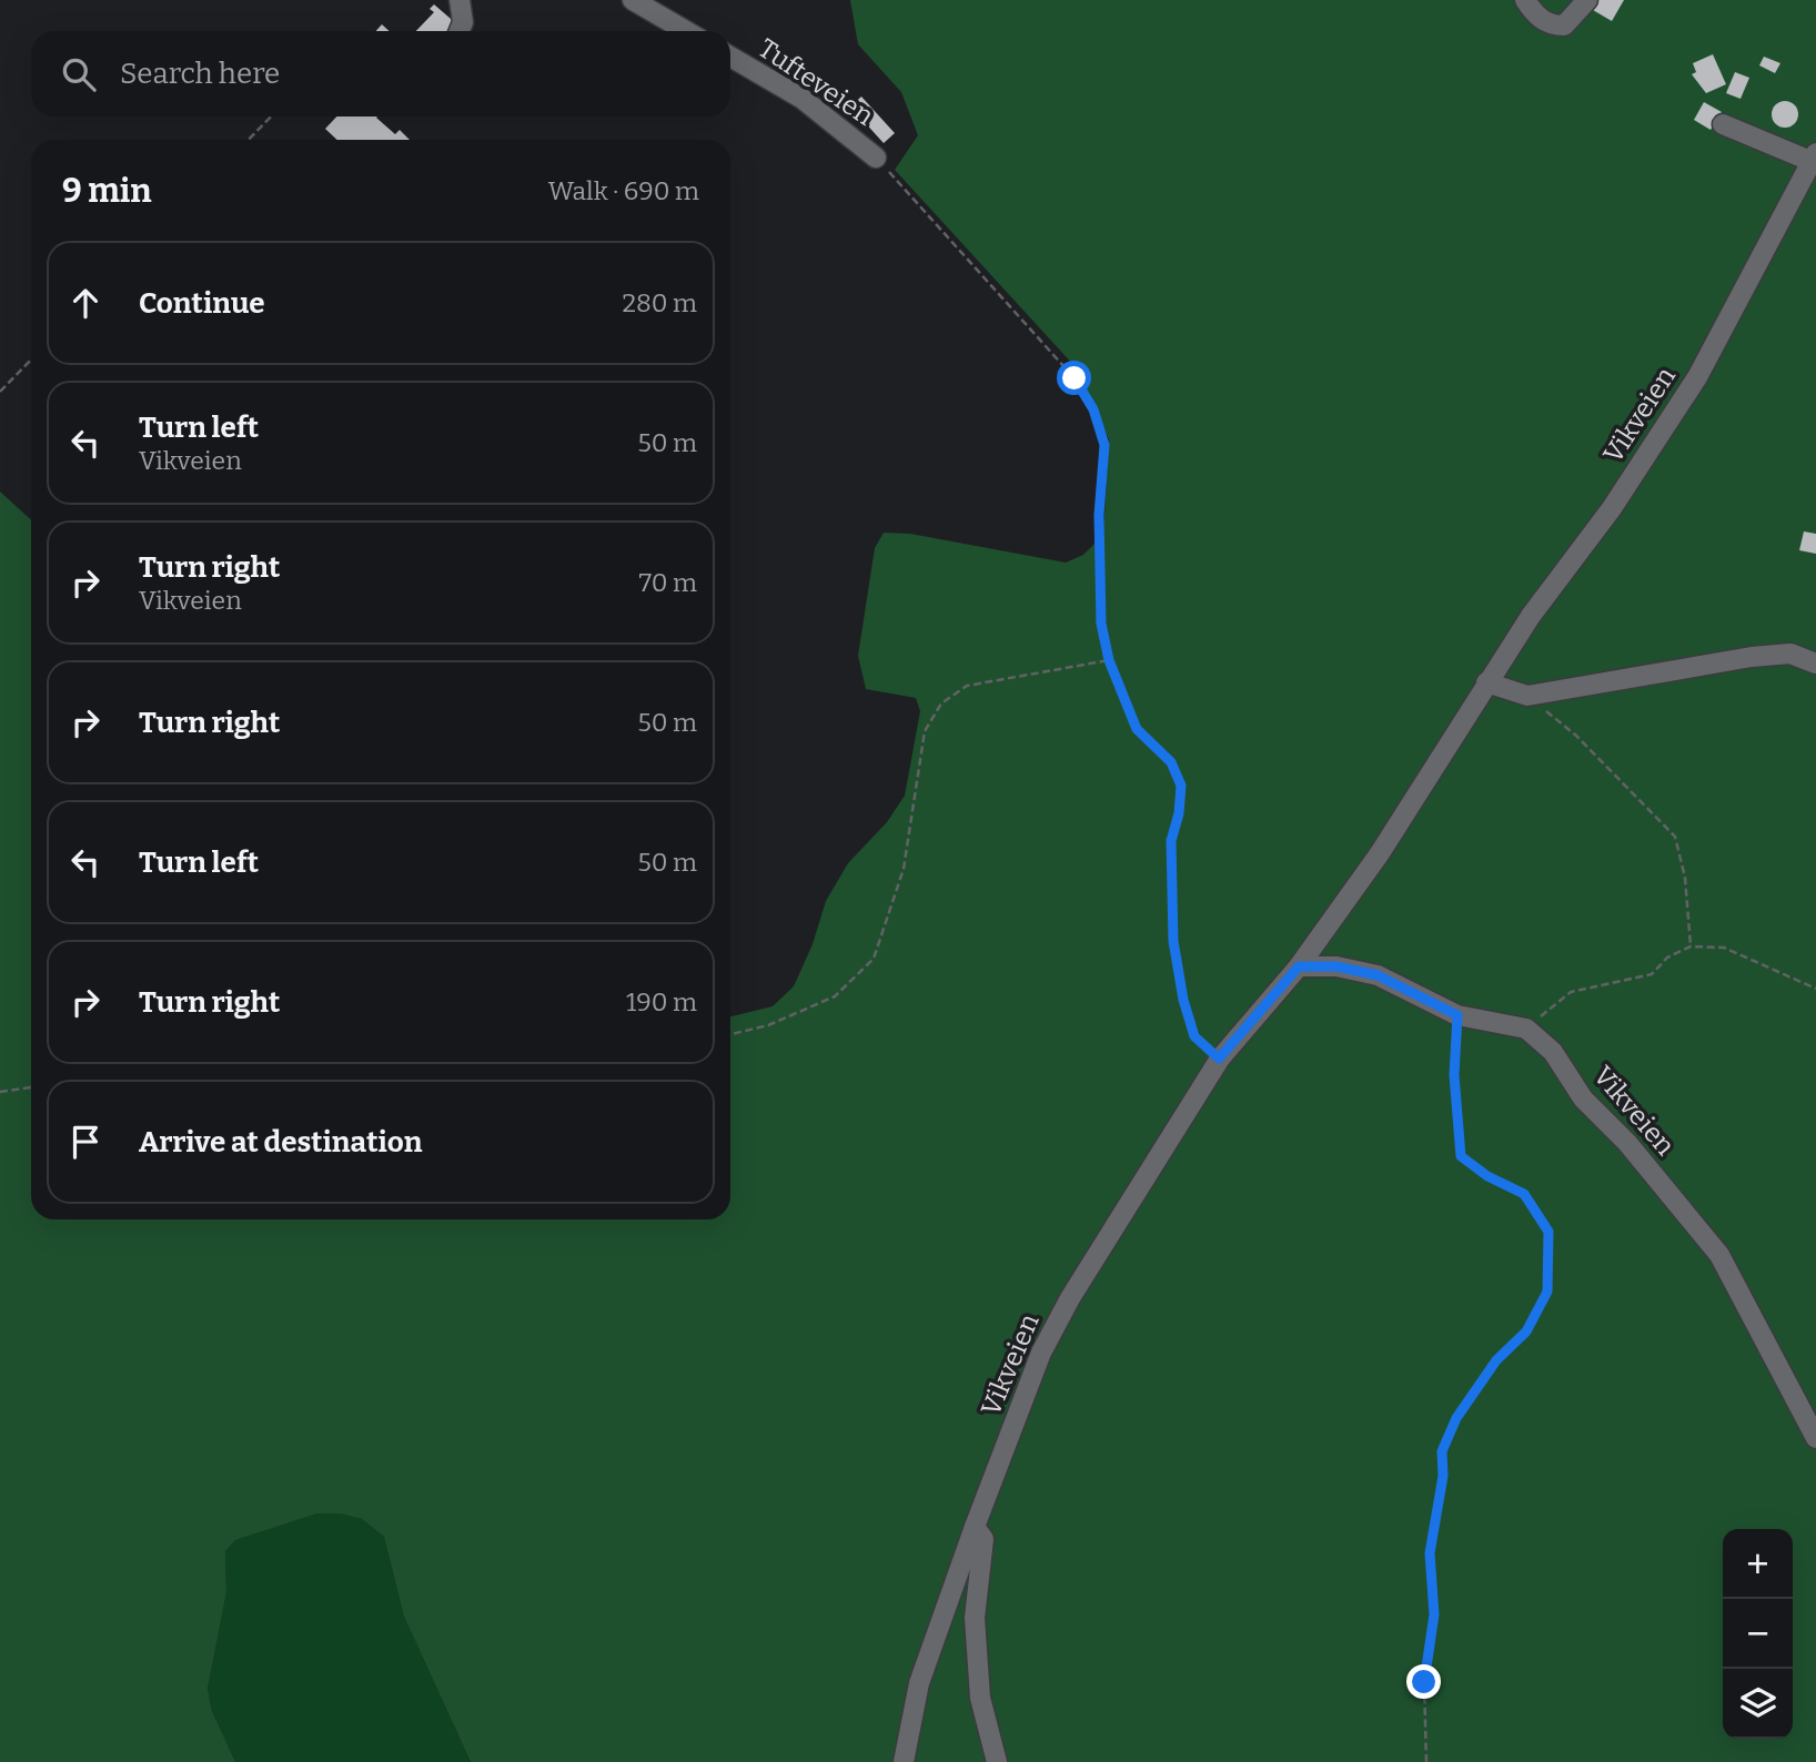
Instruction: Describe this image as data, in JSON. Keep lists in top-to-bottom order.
{
  "streets": {
    "street": ["Tufteveien", "Vikveien"]
  },
  "page": {
    "search": "Search here",
    "heading": ["9 min", "Walk · 690 m"],
    "list": [
      ["Continue", "280 m"],
      ["Turn left", "Vikveien", "50 m"],
      ["Turn right", "Vikveien", "70 m"],
      ["Turn right", "50 m"],
      ["Turn left", "50 m"],
      ["Turn right", "190 m"],
      "Arrive at destination"
    ],
    "map_buttons": ["+", "−"]
  }
}
